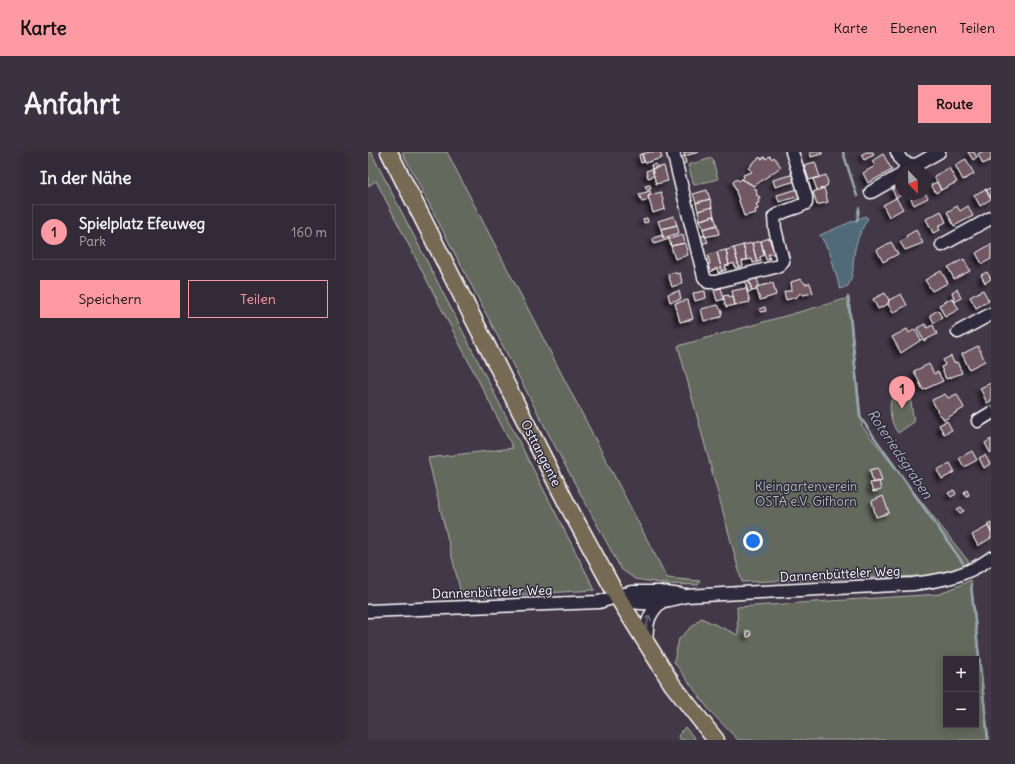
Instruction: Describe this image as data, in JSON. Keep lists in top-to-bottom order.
{
  "streets": {
    "main road": ["Osttangente"],
    "street": ["Dannenbütteler Weg"]
  },
  "crossings": [
    ["Osttangente", "Dannenbütteler Weg"]
  ],
  "water": ["Roteriedsgraben"],
  "parks": ["Kleingartenverein OSTA e.V. Gifhorn"],
  "north": "bottom right",
  "page": {
    "header": "Karte",
    "nav": ["Karte", "Ebenen", "Teilen"],
    "buttons": [
      "Route",
      ["Speichern", "Teilen"]
    ],
    "title": "Anfahrt",
    "heading": "In der Nähe",
    "list": [
      {
        "mark": "1",
        "name": "Spielplatz Efeuweg",
        "note": "Park",
        "value": "160 m"
      }
    ],
    "pins": "1",
    "map_buttons": ["+", "−"]
  }
}
